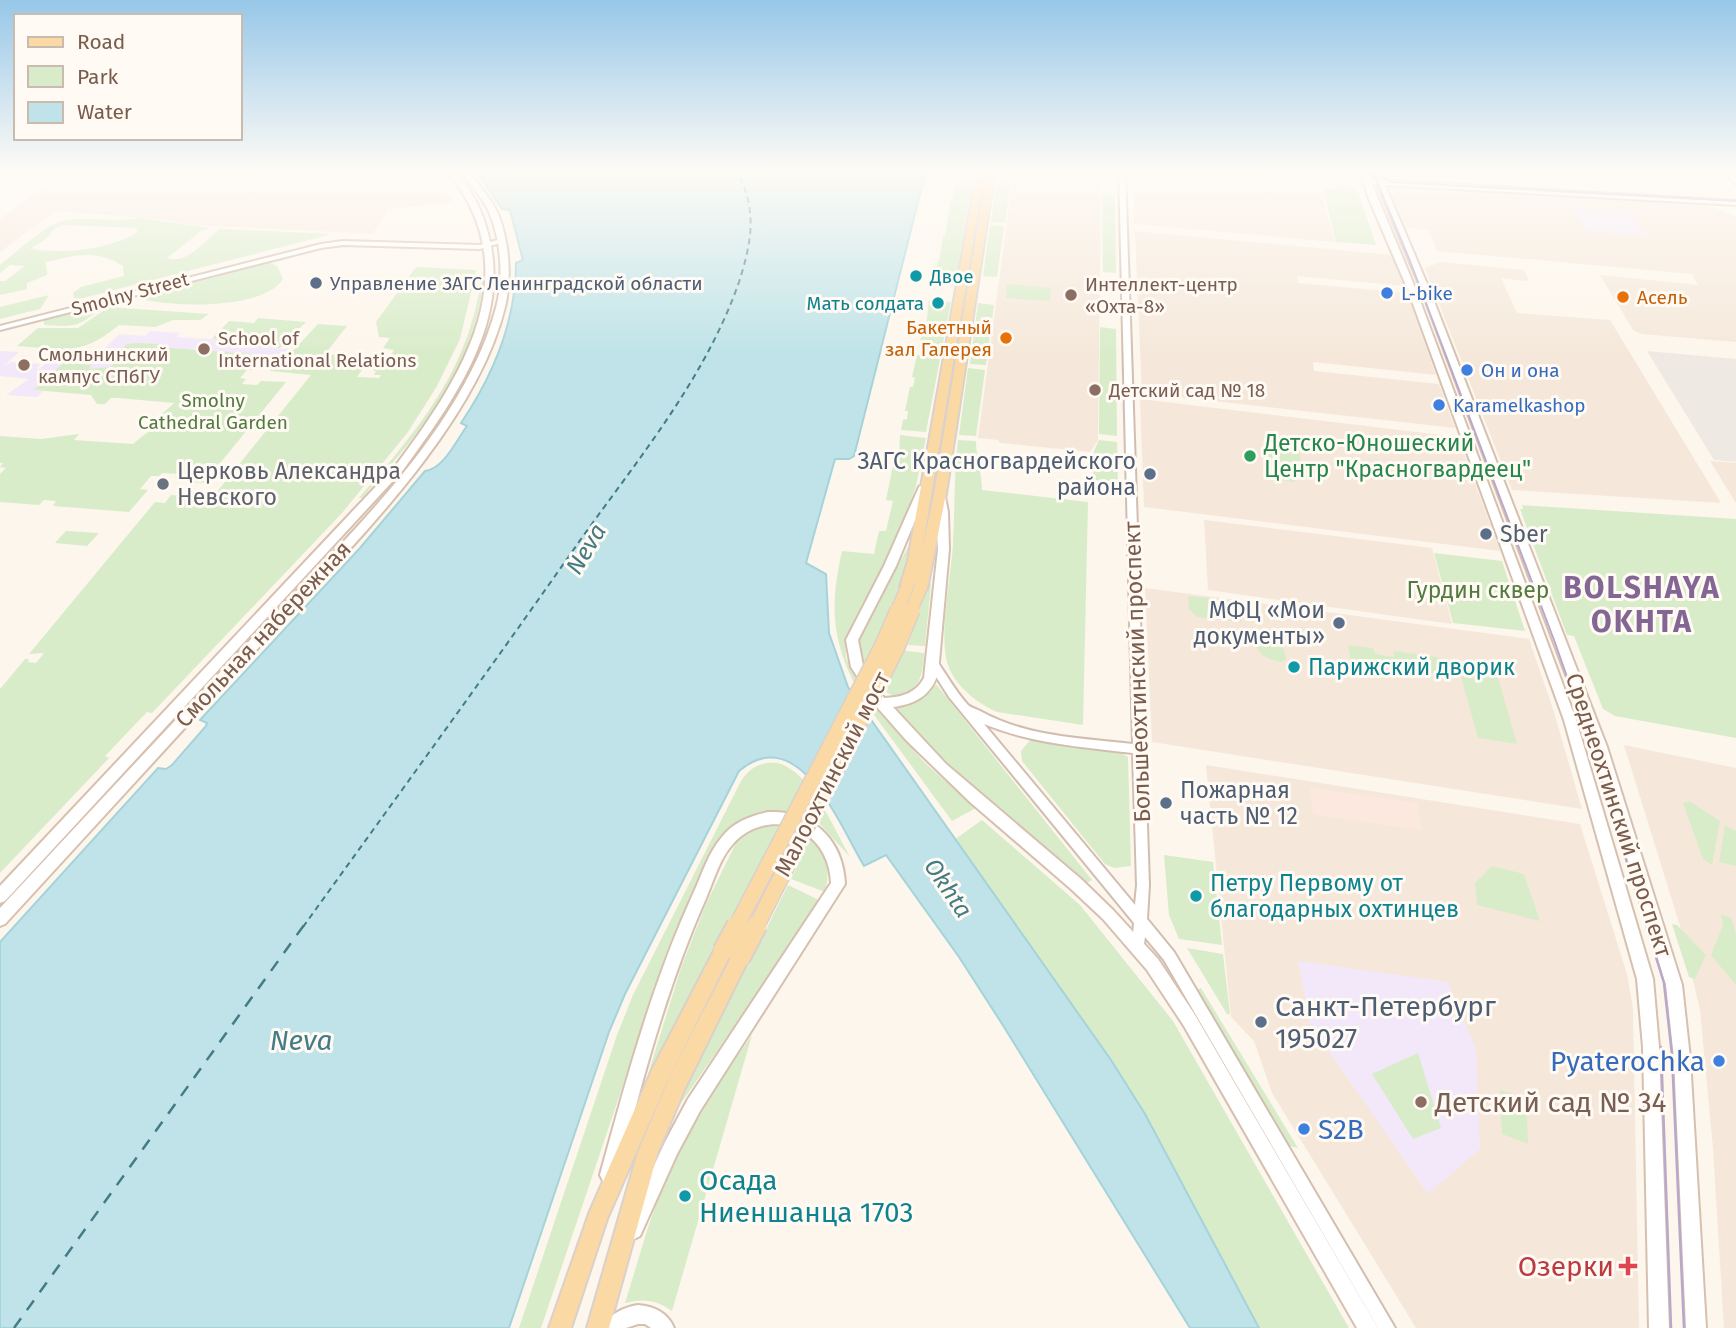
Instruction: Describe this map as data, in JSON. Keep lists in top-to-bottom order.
{
  "streets": {
    "main road": ["Смольная набережная", "Малоохтинский мост", "Среднеохтинский проспект"],
    "street": ["Smolny Street", "Большеохтинский проспект"]
  },
  "crossings": [
    ["Smolny Street", "Смольная набережная"]
  ],
  "districts": ["BOLSHAYA OKHTA"],
  "water": ["Neva", "Okhta"],
  "parks": ["Smolny Cathedral Garden", "Гурдин сквер"],
  "places": {
    "other": [
      "Двое",
      "Управление ЗАГС Ленинградской области",
      "L-bike",
      "Интеллект-центр «Охта-8»",
      "Асель",
      "Мать солдата",
      "Бакетный зал Галерея",
      "School of International Relations",
      "Смольнинский кампус СПбГУ",
      "Он и она",
      "Детский сад № 18",
      "Karamelkashop",
      "Детско-Юношеский Центр \"Красногвардеец\"",
      "ЗАГС Красногвардейского района",
      "Церковь Александра Невского",
      "Sber",
      "МФЦ «Мои документы»",
      "Парижский дворик",
      "Пожарная часть № 12",
      "Петру Первому от благодарных охтинцев",
      "Санкт-Петербург 195027",
      "Pyaterochka",
      "Детский сад № 34",
      "S2B",
      "Осада Ниеншанца 1703"
    ],
    "health": ["Озерки"]
  },
  "legend": ["Road", "Park", "Water"]
}
